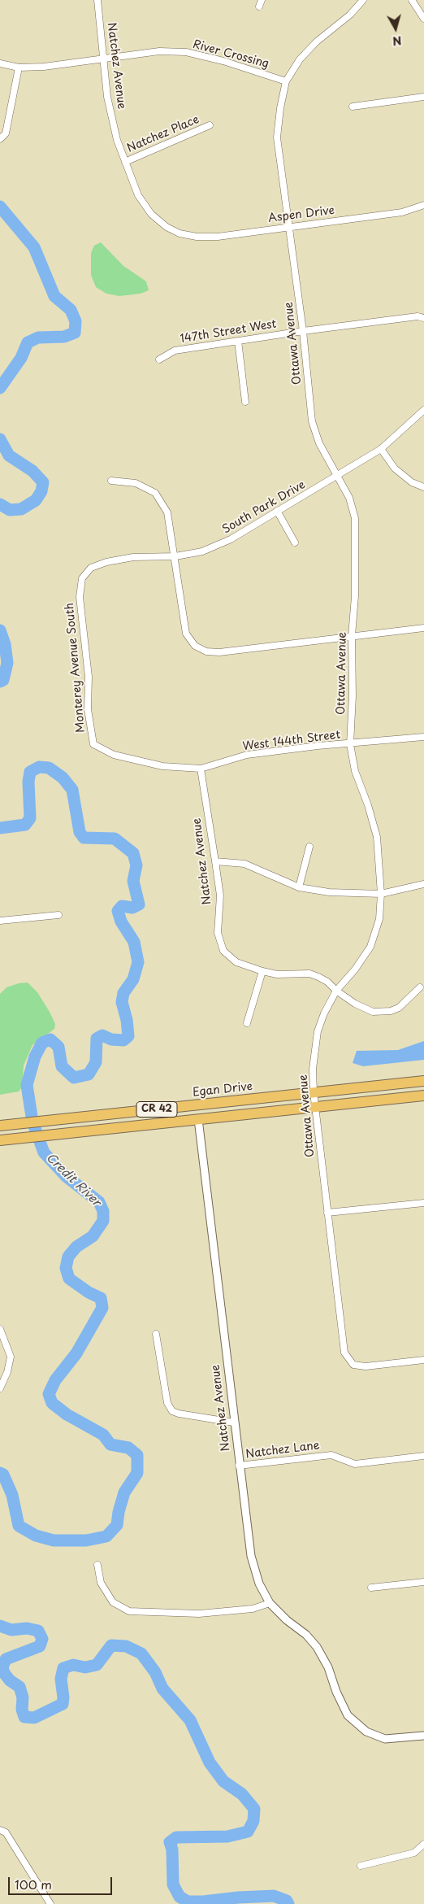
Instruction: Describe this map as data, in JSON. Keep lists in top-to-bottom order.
{
  "streets": {
    "highway": ["Egan Drive", "CR 42"],
    "street": [
      "River Crossing",
      "Natchez Avenue",
      "Natchez Place",
      "Aspen Drive",
      "147th Street West",
      "Ottawa Avenue",
      "South Park Drive",
      "Monterey Avenue South",
      "West 144th Street",
      "Natchez Lane"
    ]
  },
  "crossings": [
    ["River Crossing", "Natchez Avenue"],
    ["River Crossing", "Ottawa Avenue"],
    ["Natchez Avenue", "Natchez Place"],
    ["Natchez Avenue", "Aspen Drive"],
    ["Natchez Avenue", "West 144th Street"],
    ["Natchez Avenue", "CR 42"],
    ["Natchez Avenue", "Natchez Lane"],
    ["Aspen Drive", "Ottawa Avenue"],
    ["147th Street West", "Ottawa Avenue"],
    ["Ottawa Avenue", "South Park Drive"],
    ["Ottawa Avenue", "West 144th Street"],
    ["Ottawa Avenue", "Egan Drive"],
    ["Ottawa Avenue", "CR 42"],
    ["South Park Drive", "Monterey Avenue South"],
    ["Monterey Avenue South", "West 144th Street"]
  ],
  "water": ["Credit River"],
  "scale_bar": "100 m",
  "north": "bottom"
}
